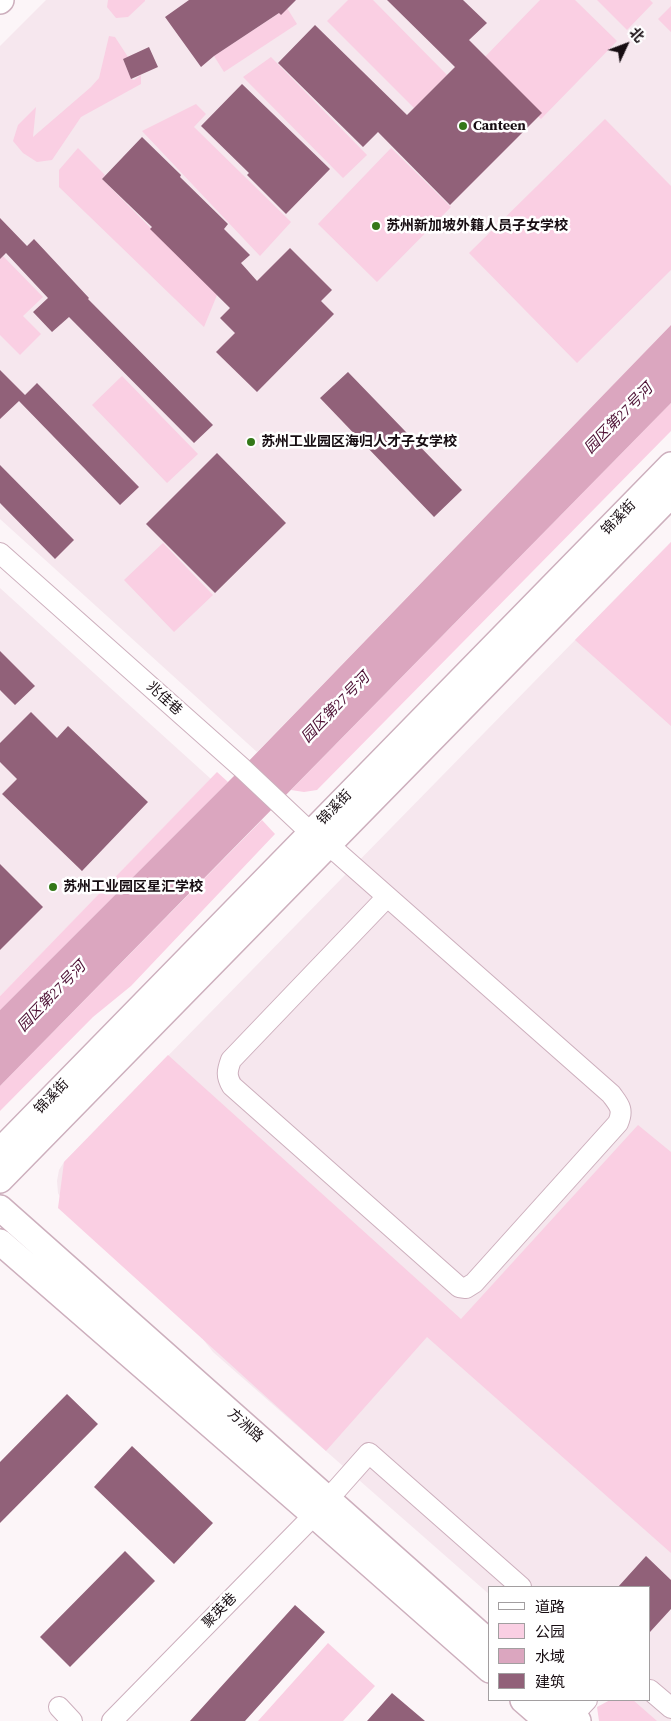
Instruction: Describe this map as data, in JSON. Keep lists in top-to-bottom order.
{
  "streets": {
    "main road": ["锦溪街", "方洲路"],
    "street": ["兆佳巷", "聚英巷"]
  },
  "crossings": [
    ["锦溪街", "兆佳巷"],
    ["方洲路", "聚英巷"]
  ],
  "water": ["园区第27号河"],
  "places": [
    "Canteen",
    "苏州新加坡外籍人员子女学校",
    "苏州工业园区海归人才子女学校",
    "苏州工业园区星汇学校"
  ],
  "legend": [
    "道路",
    "公园",
    "水域",
    "建筑"
  ],
  "north": "top right"
}
